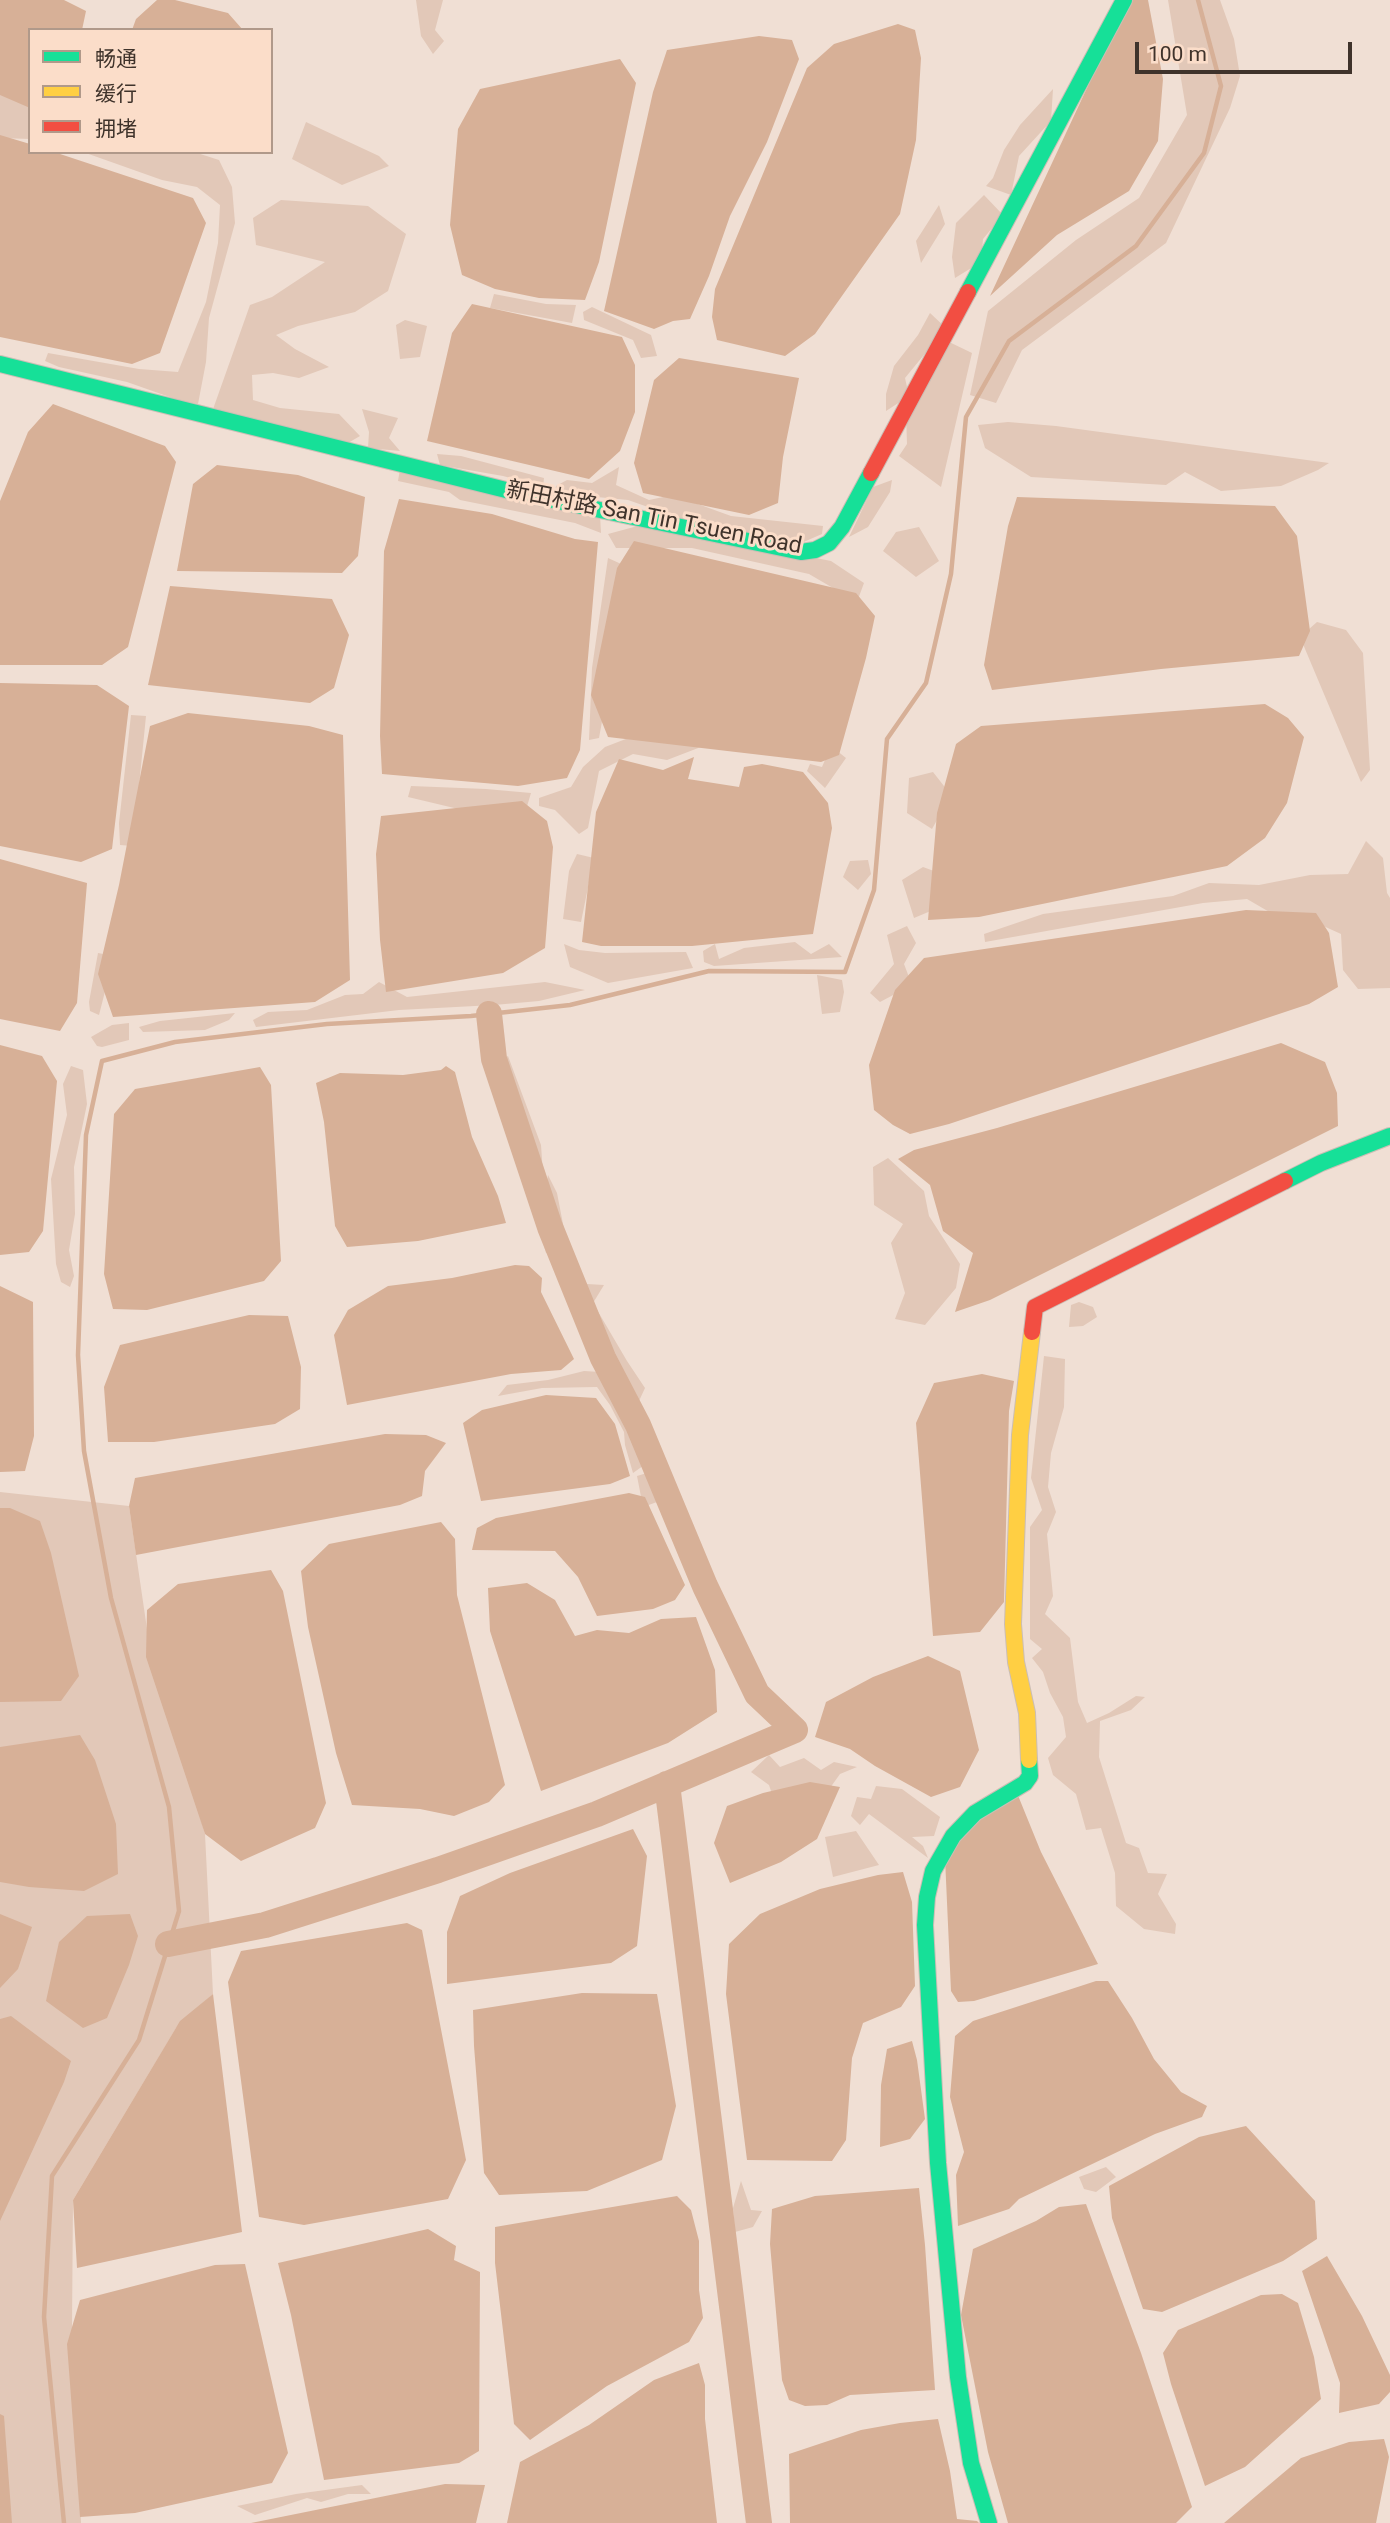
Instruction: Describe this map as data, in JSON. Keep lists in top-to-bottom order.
{
  "streets": {
    "street": ["新田村路 San Tin Tsuen Road"]
  },
  "legend": ["畅通", "缓行", "拥堵"],
  "scale_bar": "100 m"
}
